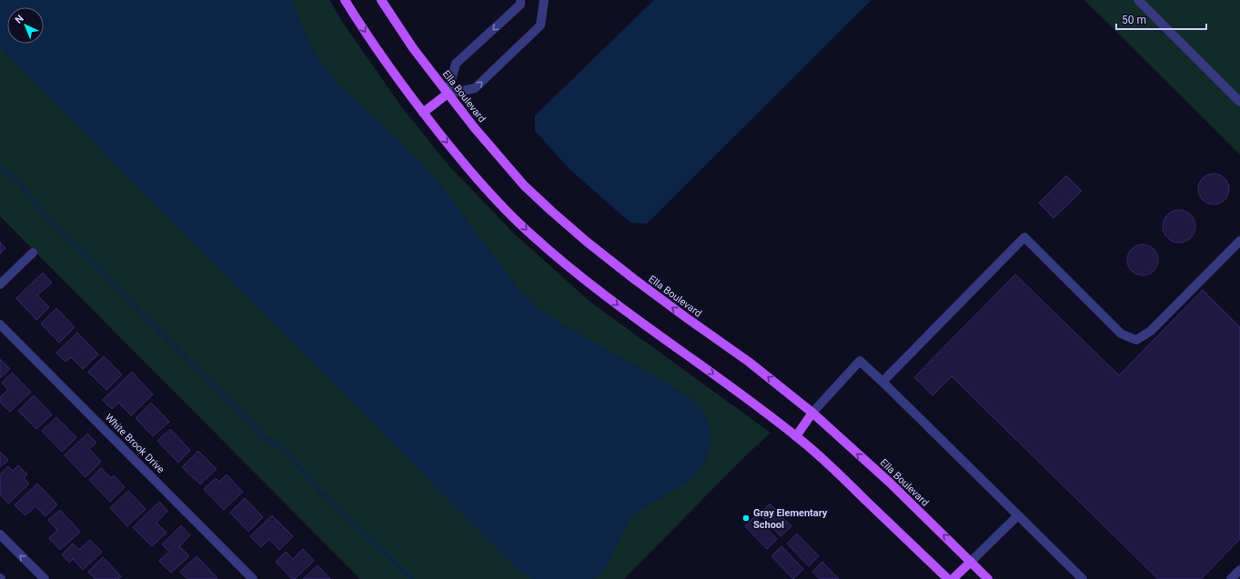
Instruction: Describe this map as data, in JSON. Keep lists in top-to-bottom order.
{
  "streets": {
    "main road": ["Ella Boulevard"],
    "street": ["White Brook Drive"]
  },
  "places": ["Gray Elementary School"],
  "scale_bar": "50 m",
  "north": "top left"
}
